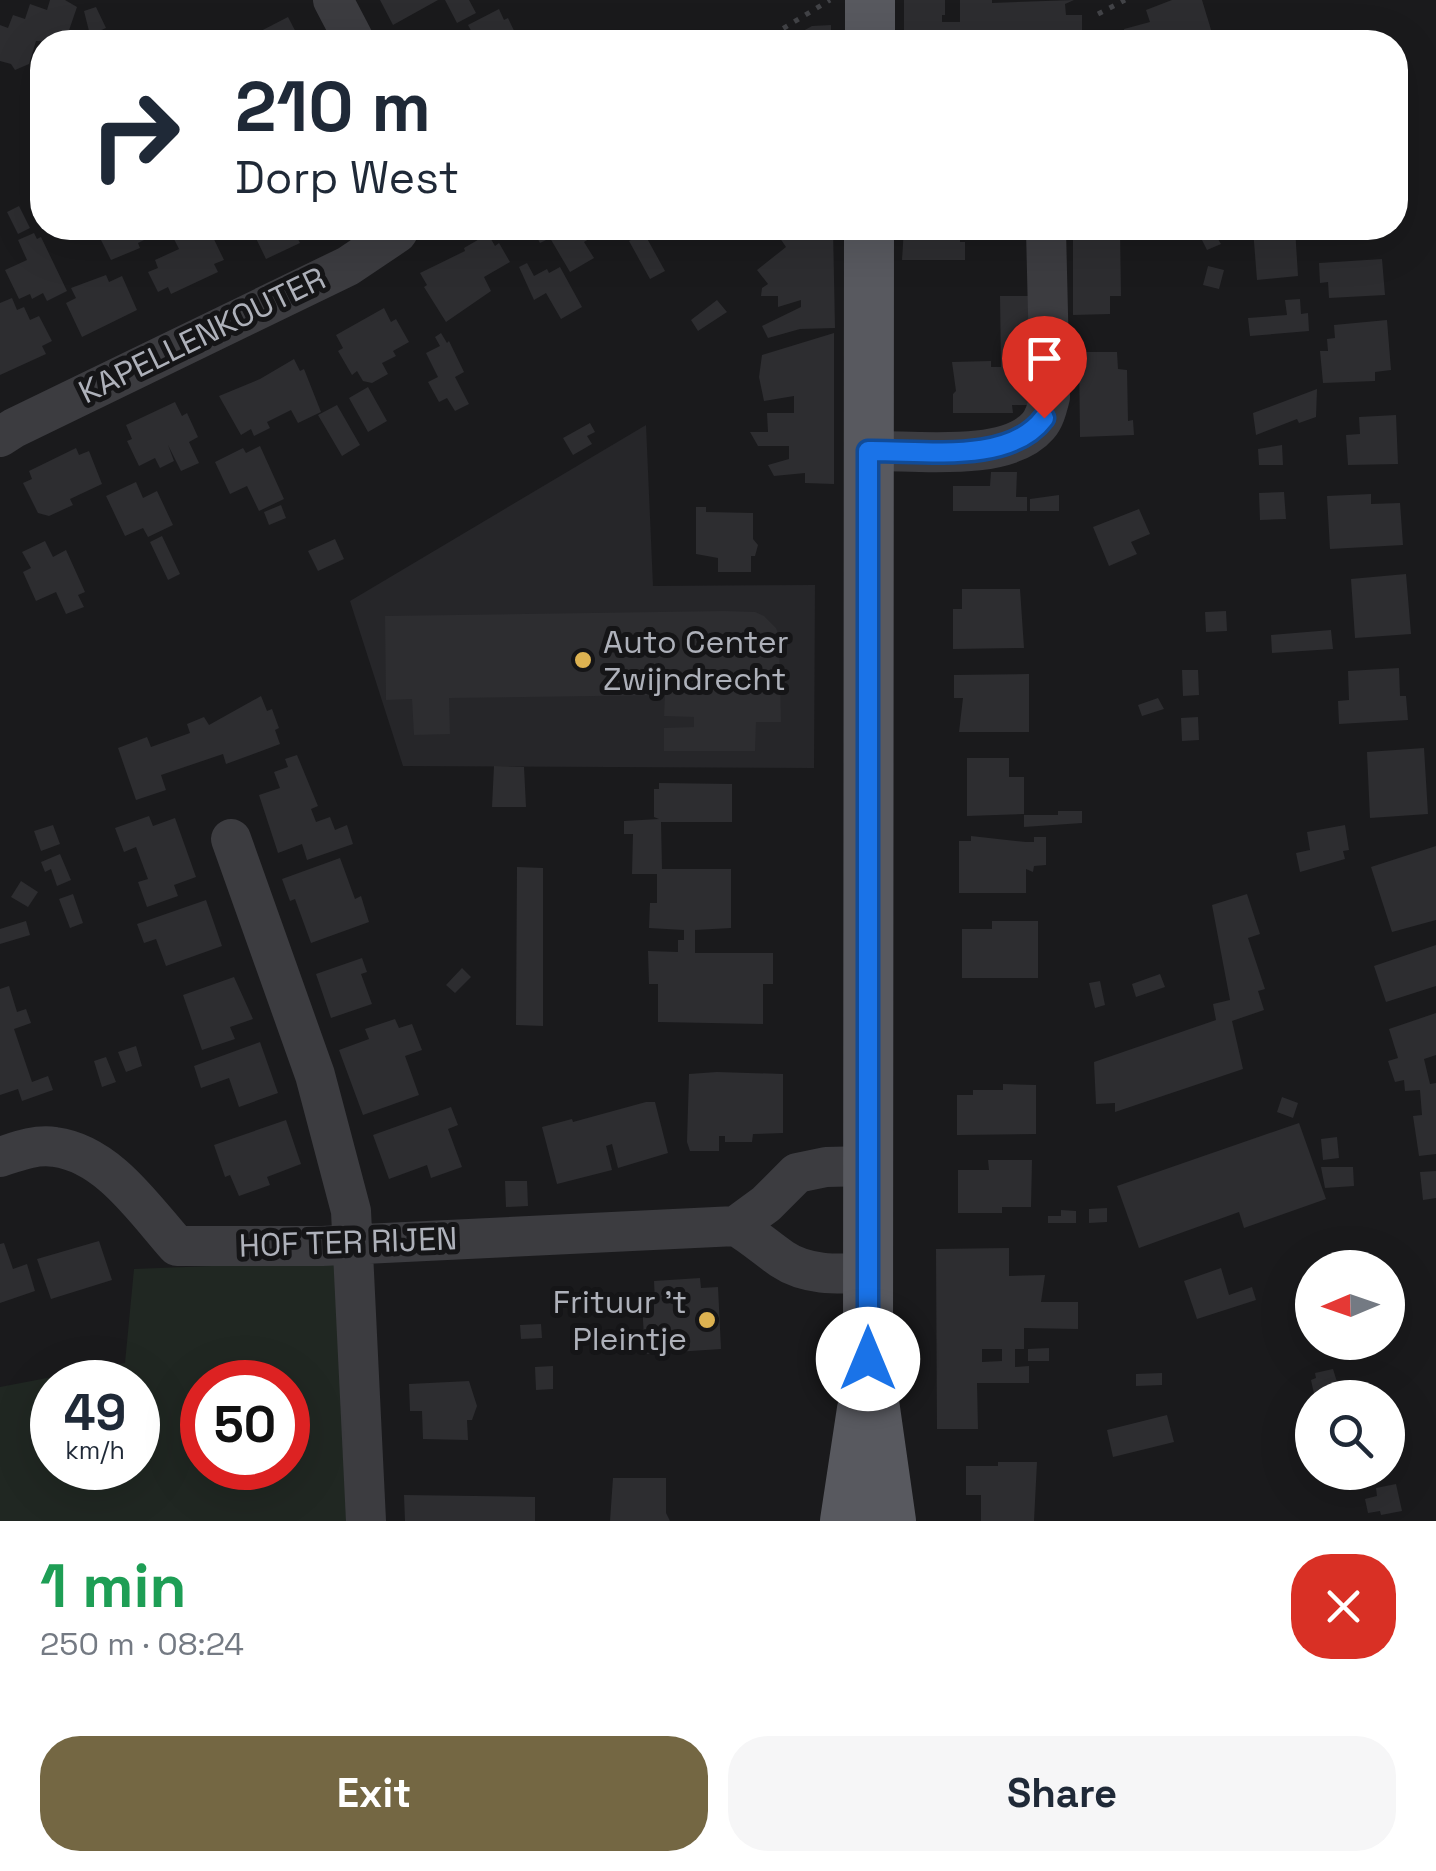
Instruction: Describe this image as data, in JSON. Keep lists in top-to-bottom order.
{
  "streets": {
    "street": ["KAPELLENKOUTER", "HOF TER RIJEN"]
  },
  "places": ["Auto Center Zwijndrecht", "Frituur 't Pleintje"],
  "north": "left",
  "page": {
    "turn": ["210 m", "Dorp West"],
    "speed": "49 km/h",
    "limit": "50",
    "heading": ["1 min", "250 m · 08:24"],
    "buttons": ["Exit", "Share"]
  }
}
